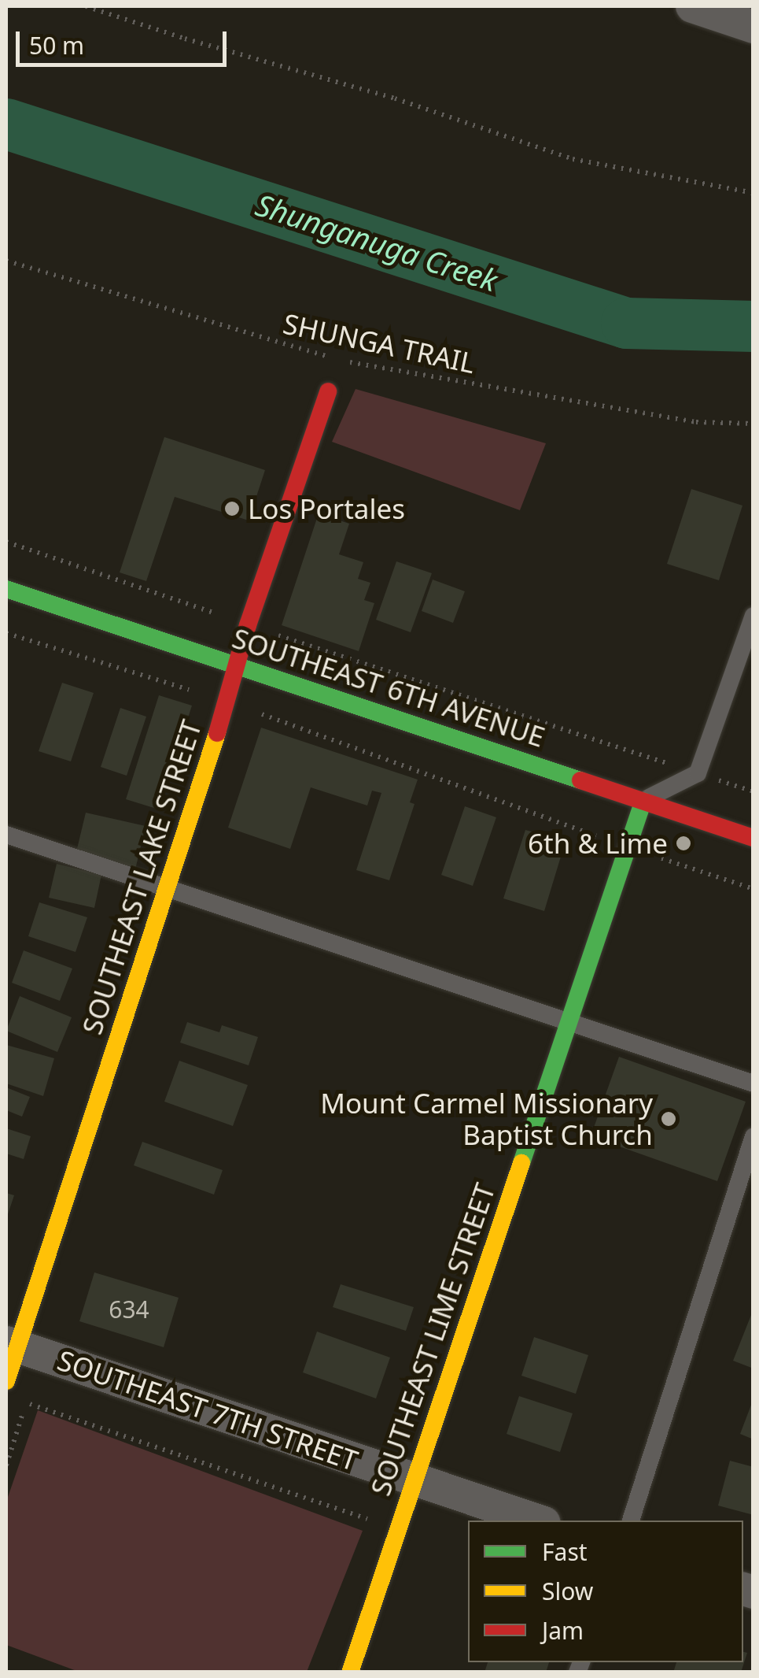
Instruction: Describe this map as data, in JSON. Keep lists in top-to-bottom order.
{
  "streets": {
    "street": [
      "SOUTHEAST 6TH AVENUE",
      "SOUTHEAST LAKE STREET",
      "SOUTHEAST LIME STREET",
      "SOUTHEAST 7TH STREET"
    ],
    "path": ["SHUNGA TRAIL"]
  },
  "crossings": [
    ["SOUTHEAST 6TH AVENUE", "SOUTHEAST LAKE STREET"],
    ["SOUTHEAST 6TH AVENUE", "SOUTHEAST LIME STREET"],
    ["SOUTHEAST LAKE STREET", "SOUTHEAST 7TH STREET"],
    ["SOUTHEAST LIME STREET", "SOUTHEAST 7TH STREET"]
  ],
  "water": ["Shunganuga Creek"],
  "places": ["Los Portales", "6th & Lime", "Mount Carmel Missionary Baptist Church"],
  "house_numbers": ["634"],
  "legend": ["Fast", "Slow", "Jam"],
  "scale_bar": "50 m"
}
